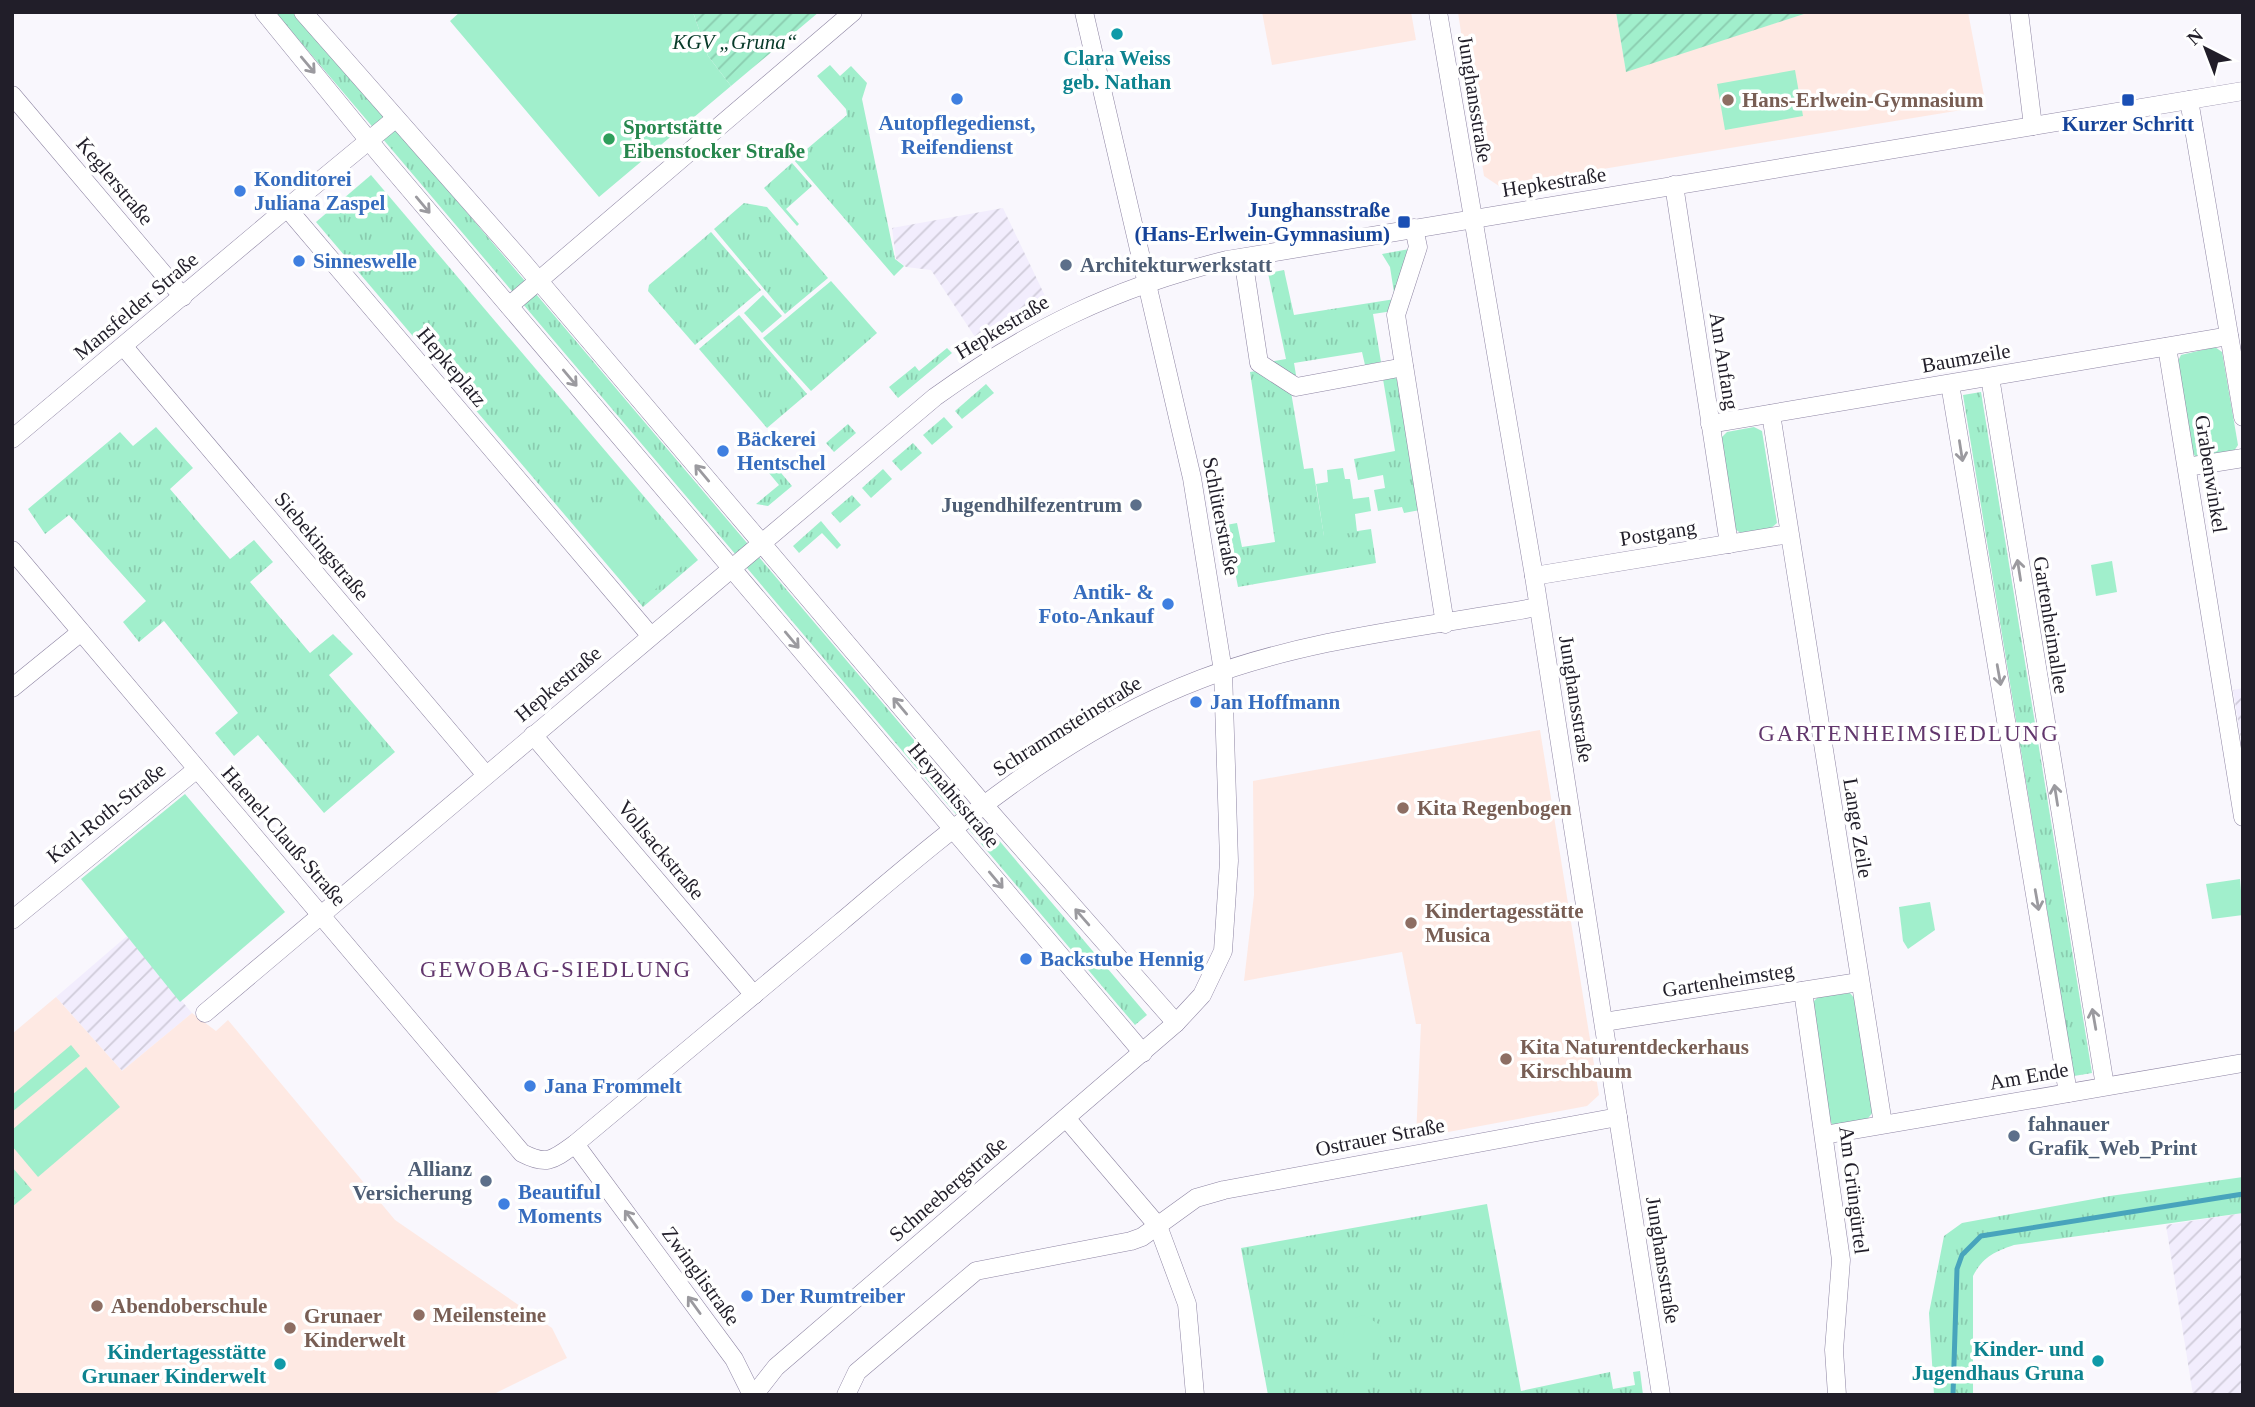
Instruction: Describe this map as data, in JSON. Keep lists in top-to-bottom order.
{
  "streets": {
    "street": [
      "Junghansstraße",
      "Keglerstraße",
      "Hepkestraße",
      "Mansfelder Straße",
      "Baumzeile",
      "Am Anfang",
      "Hepkeplatz",
      "Grabenwinkel",
      "Schlüterstraße",
      "Postgang",
      "Siebekingstraße",
      "Gartenheimallee",
      "Schrammsteinstraße",
      "Heynahtsstraße",
      "Karl-Roth-Straße",
      "Lange Zeile",
      "Haenel-Clauß-Straße",
      "Vollsackstraße",
      "Gartenheimsteg",
      "Am Ende",
      "Ostrauer Straße",
      "Schneebergstraße",
      "Am Grüngürtel",
      "Zwinglistraße"
    ]
  },
  "crossings": [
    ["Junghansstraße", "Hepkestraße"],
    ["Junghansstraße", "Postgang"],
    ["Junghansstraße", "Schrammsteinstraße"],
    ["Junghansstraße", "Gartenheimsteg"],
    ["Junghansstraße", "Ostrauer Straße"],
    ["Keglerstraße", "Mansfelder Straße"],
    ["Hepkestraße", "Am Anfang"],
    ["Hepkestraße", "Hepkeplatz"],
    ["Hepkestraße", "Schlüterstraße"],
    ["Hepkestraße", "Siebekingstraße"],
    ["Hepkestraße", "Heynahtsstraße"],
    ["Hepkestraße", "Haenel-Clauß-Straße"],
    ["Hepkestraße", "Vollsackstraße"],
    ["Mansfelder Straße", "Hepkeplatz"],
    ["Mansfelder Straße", "Siebekingstraße"],
    ["Baumzeile", "Am Anfang"],
    ["Baumzeile", "Grabenwinkel"],
    ["Baumzeile", "Gartenheimallee"],
    ["Baumzeile", "Lange Zeile"],
    ["Am Anfang", "Postgang"],
    ["Schlüterstraße", "Schrammsteinstraße"],
    ["Schlüterstraße", "Heynahtsstraße"],
    ["Schlüterstraße", "Schneebergstraße"],
    ["Postgang", "Lange Zeile"],
    ["Gartenheimallee", "Am Ende"],
    ["Schrammsteinstraße", "Heynahtsstraße"],
    ["Schrammsteinstraße", "Haenel-Clauß-Straße"],
    ["Schrammsteinstraße", "Vollsackstraße"],
    ["Schrammsteinstraße", "Zwinglistraße"],
    ["Heynahtsstraße", "Schneebergstraße"],
    ["Karl-Roth-Straße", "Haenel-Clauß-Straße"],
    ["Lange Zeile", "Gartenheimsteg"],
    ["Lange Zeile", "Am Ende"],
    ["Gartenheimsteg", "Am Grüngürtel"],
    ["Am Ende", "Am Grüngürtel"],
    ["Schneebergstraße", "Zwinglistraße"]
  ],
  "one_way": ["Zwinglistraße"],
  "districts": ["GARTENHEIMSIEDLUNG", "GEWOBAG-SIEDLUNG"],
  "parks": ["KGV „Gruna“"],
  "places": {
    "other": [
      "Clara Weiss geb. Nathan",
      "Autopflegedienst, Reifendienst",
      "Hans-Erlwein-Gymnasium",
      "Sportstätte Eibenstocker Straße",
      "Konditorei Juliana Zaspel",
      "Sinneswelle",
      "Architekturwerkstatt",
      "Bäckerei Hentschel",
      "Jugendhilfezentrum",
      "Antik- & Foto-Ankauf",
      "Jan Hoffmann",
      "Kita Regenbogen",
      "Kindertagesstätte Musica",
      "Backstube Hennig",
      "Kita Naturentdeckerhaus Kirschbaum",
      "Jana Frommelt",
      "fahnauer Grafik_Web_Print",
      "Allianz Versicherung",
      "Beautiful Moments",
      "Der Rumtreiber",
      "Abendoberschule",
      "Meilensteine",
      "Grunaer Kinderwelt",
      "Kinder- und Jugendhaus Gruna",
      "Kindertagesstätte Grunaer Kinderwelt"
    ],
    "transit": ["Kurzer Schritt", "Junghansstraße (Hans-Erlwein-Gymnasium)"]
  },
  "north": "top left"
}
